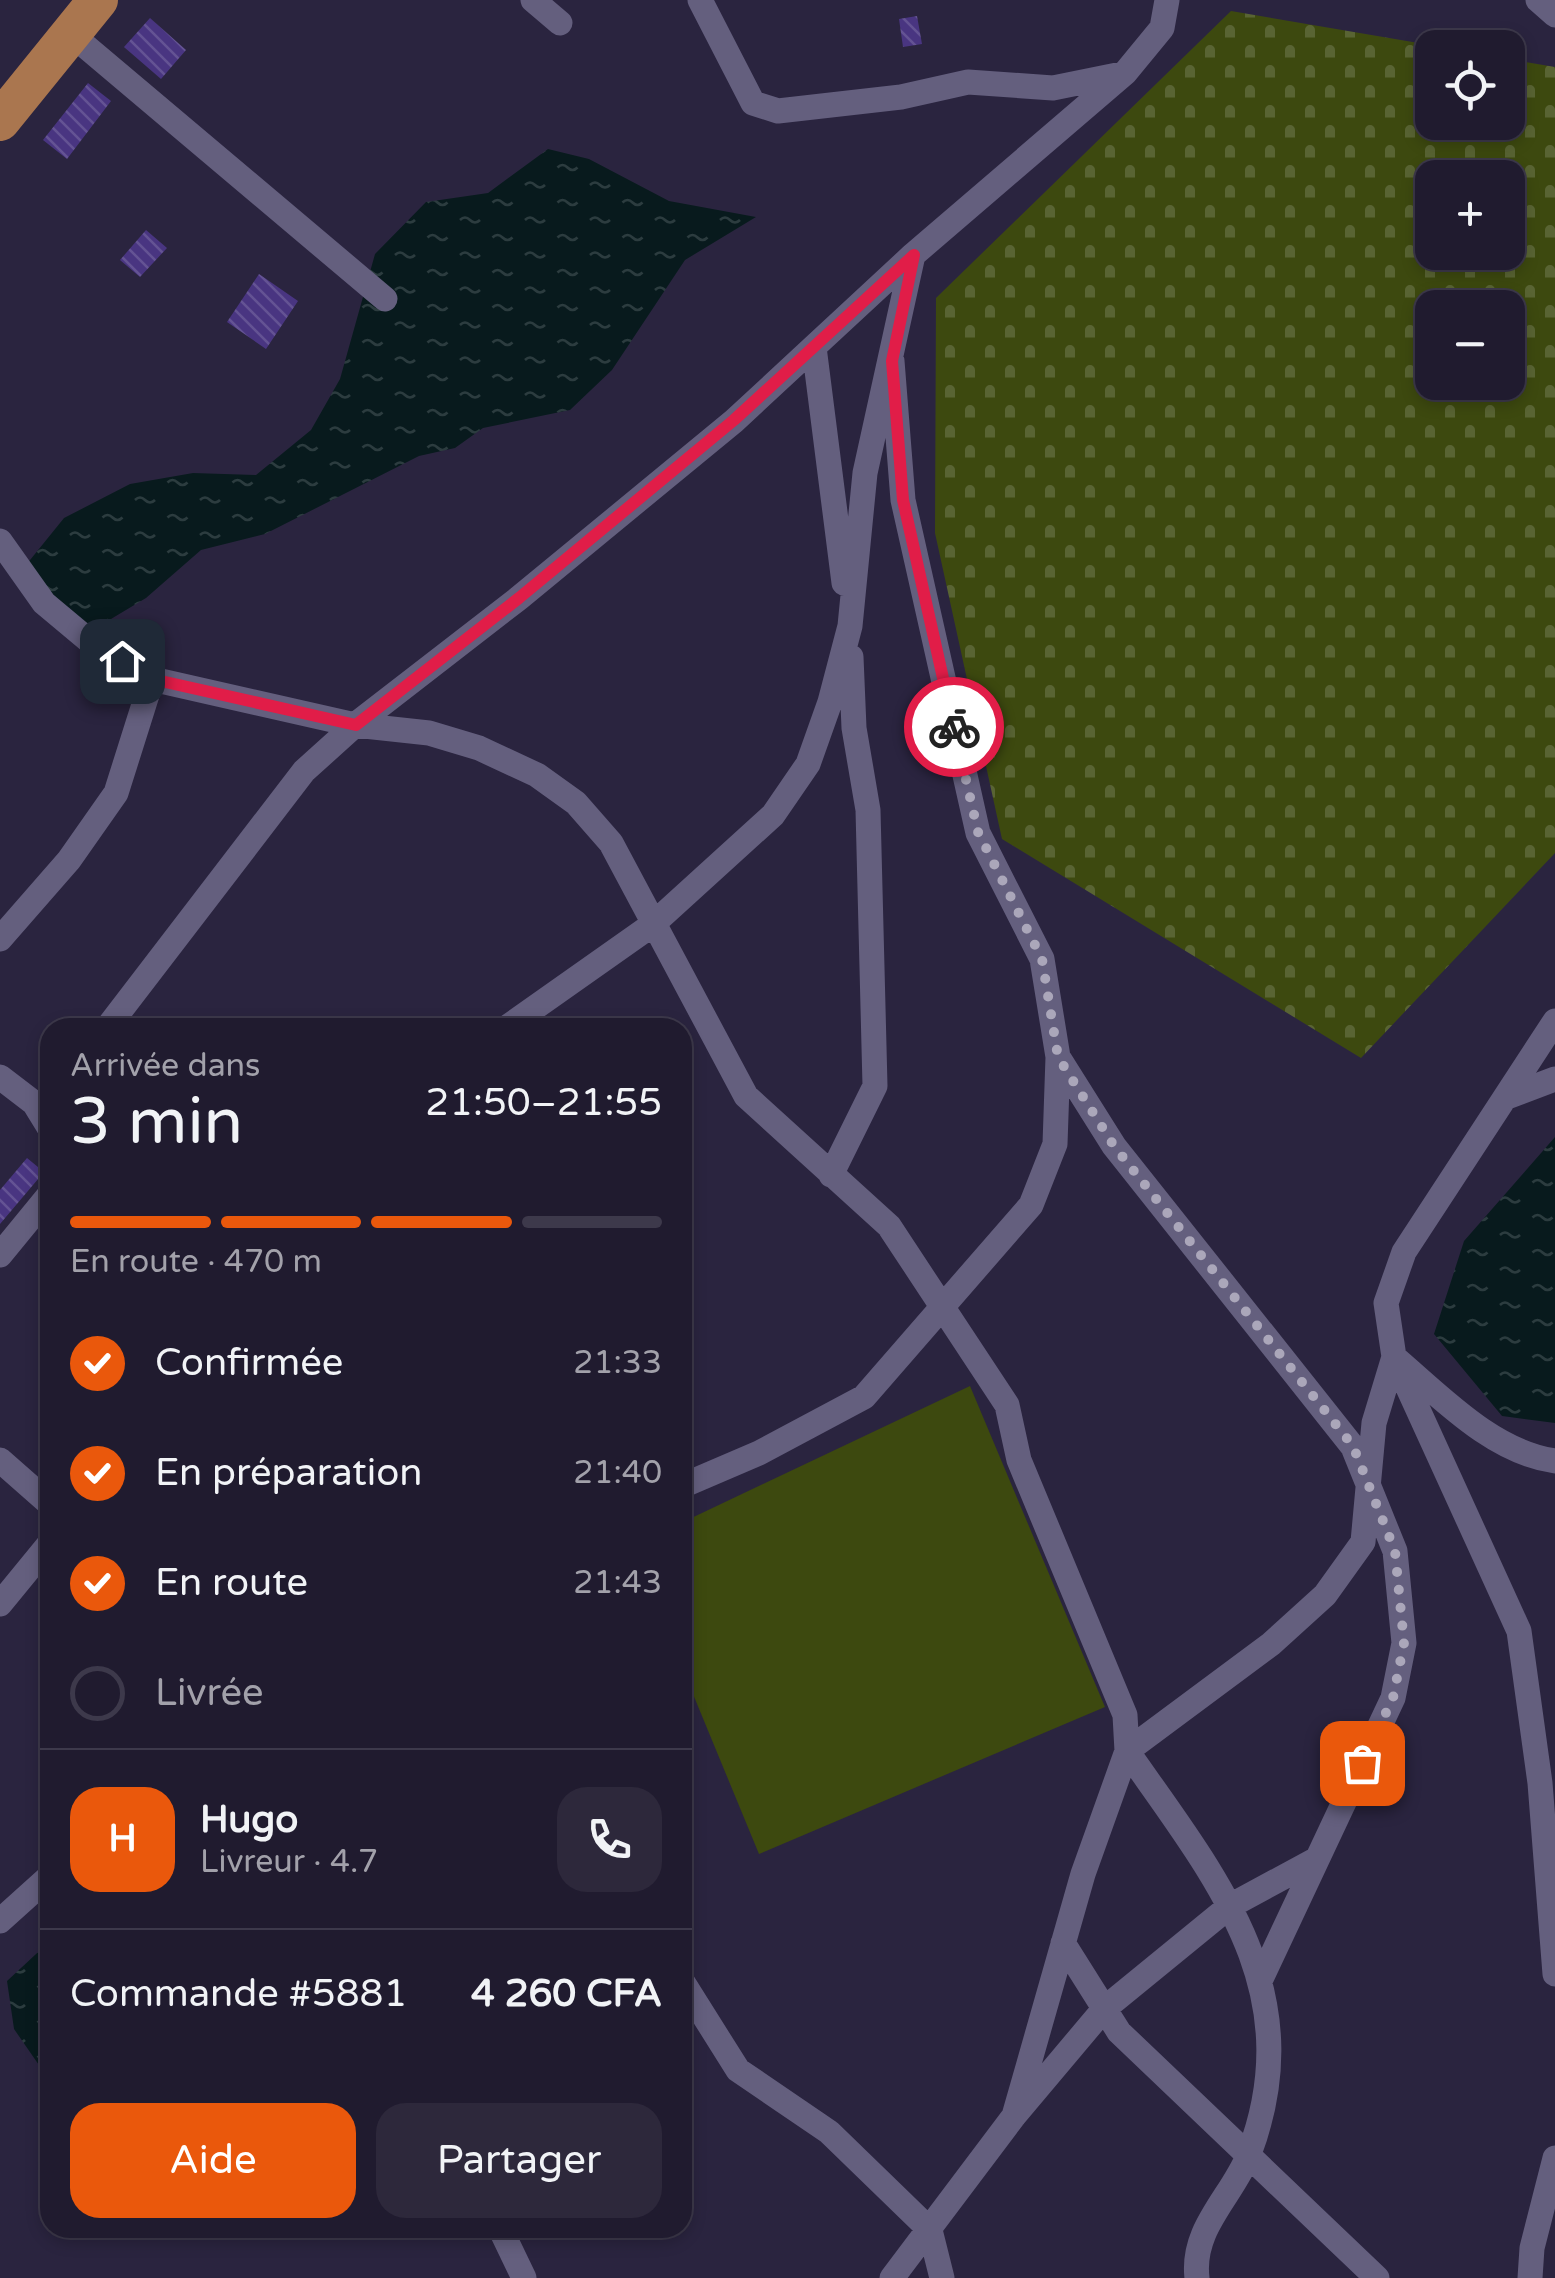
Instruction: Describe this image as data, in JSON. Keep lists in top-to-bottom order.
{
  "page": {
    "map_buttons": ["+", "−"],
    "heading": ["3 min", "Arrivée dans", "21:50–21:55"],
    "panel": [
      "Hugo",
      "Livreur · 4.7",
      "Commande #5881",
      "4 260 CFA"
    ],
    "bar": "En route · 470 m",
    "list": [
      ["Confirmée", "21:33"],
      ["En préparation", "21:40"],
      ["En route", "21:43"],
      "Livrée"
    ],
    "round": "H",
    "buttons": ["Aide", "Partager"]
  }
}
